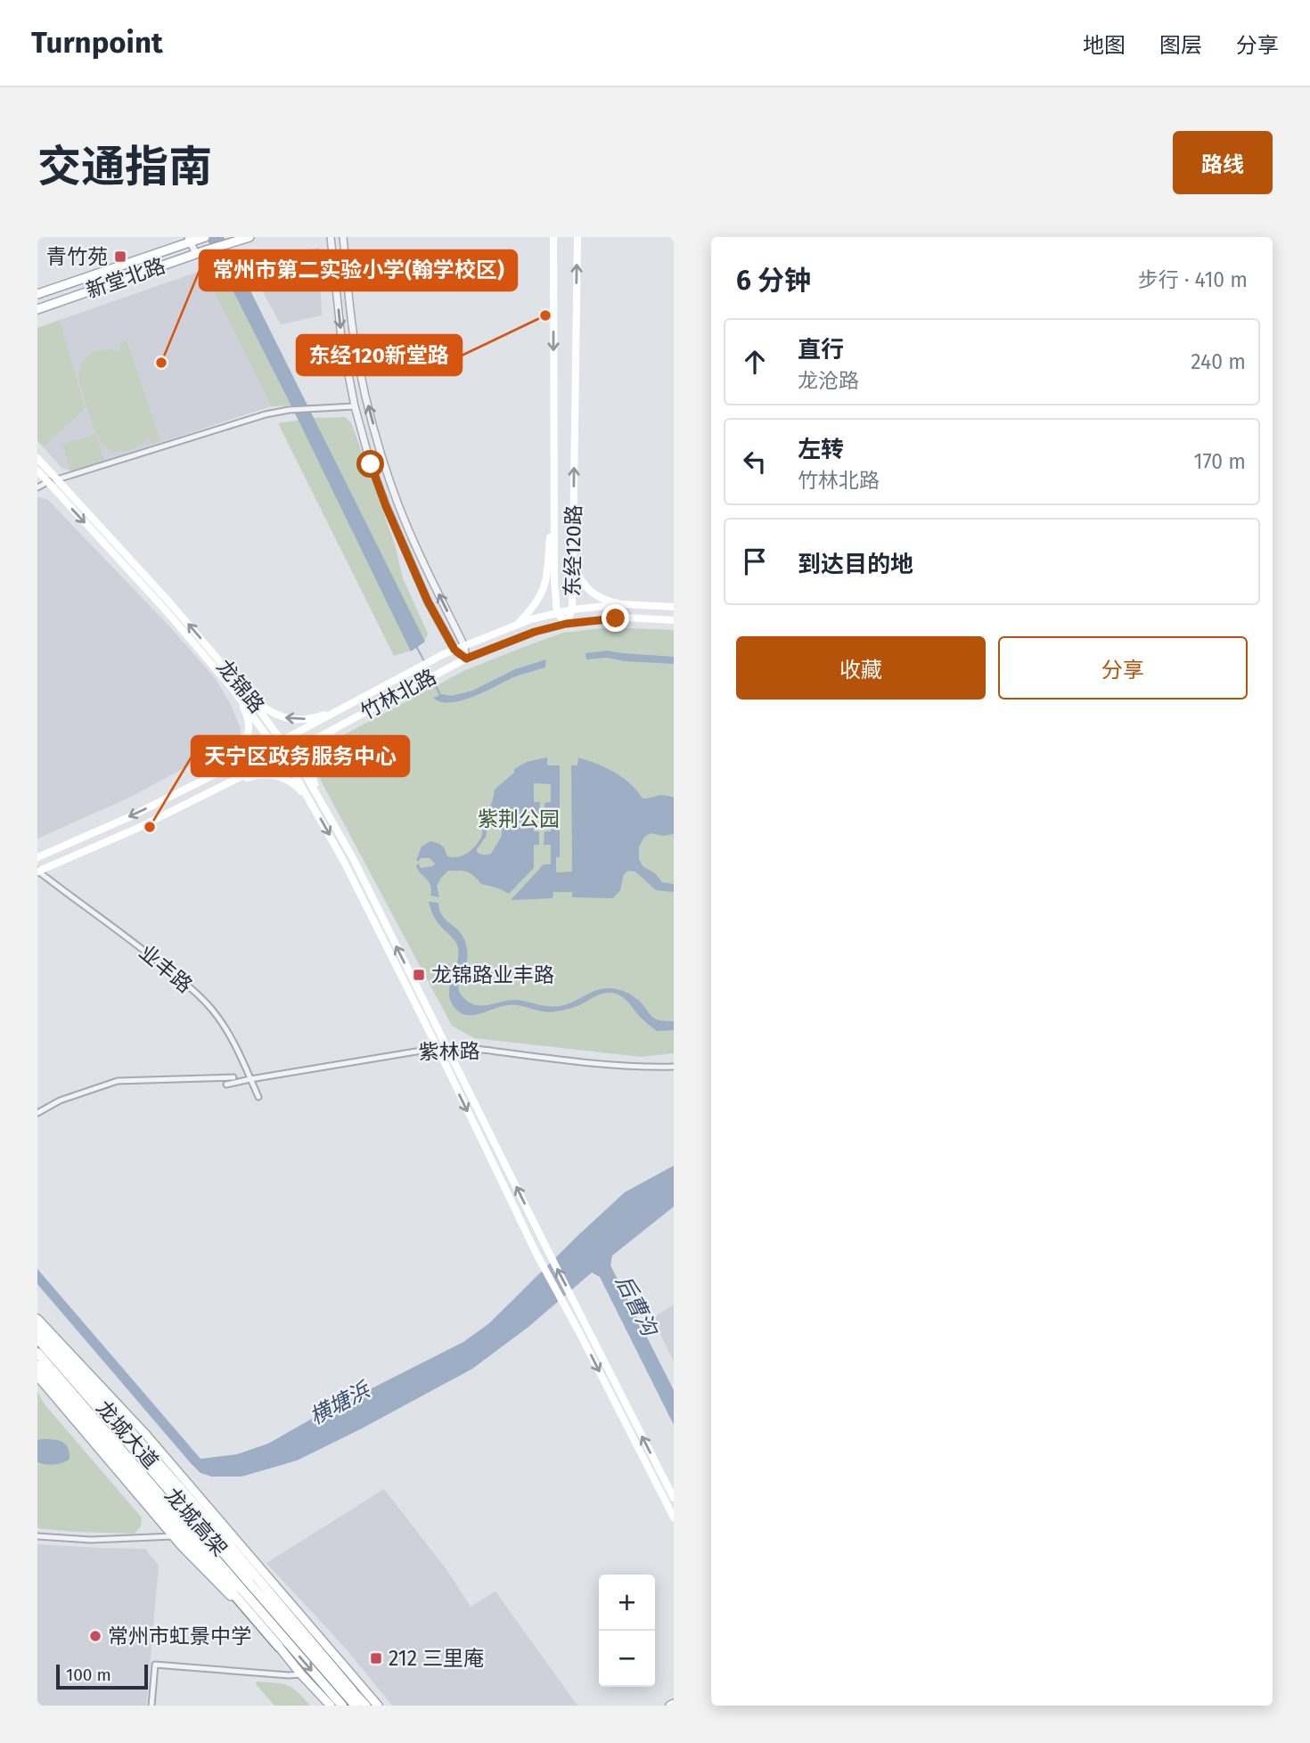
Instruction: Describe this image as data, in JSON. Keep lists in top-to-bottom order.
{
  "streets": {
    "highway": ["龙城高架"],
    "main road": [
      "新堂北路",
      "东经120路",
      "龙锦路",
      "竹林北路",
      "龙城大道"
    ],
    "street": ["业丰路", "紫林路"]
  },
  "crossings": [
    ["东经120路", "竹林北路"],
    ["龙锦路", "竹林北路"],
    ["龙锦路", "紫林路"],
    ["竹林北路", "业丰路"],
    ["业丰路", "紫林路"]
  ],
  "water": ["后曹沟", "横塘浜"],
  "parks": ["紫荆公园"],
  "places": {
    "transit": ["青竹苑", "龙锦路业丰路", "212 三里庵"],
    "other": [
      "东经120新堂路",
      "常州市第二实验小学(翰学校区)",
      "天宁区政务服务中心",
      "常州市虹景中学"
    ]
  },
  "scale_bar": "100 m",
  "page": {
    "header": "Turnpoint",
    "nav": ["地图", "图层", "分享"],
    "title": "交通指南",
    "buttons": [
      "路线",
      ["收藏", "分享"]
    ],
    "heading": ["6 分钟", "步行 · 410 m"],
    "list": [
      ["直行", "龙沧路", "240 m"],
      ["左转", "竹林北路", "170 m"],
      "到达目的地"
    ],
    "map_buttons": ["+", "−"],
    "scale": "100 m"
  }
}
